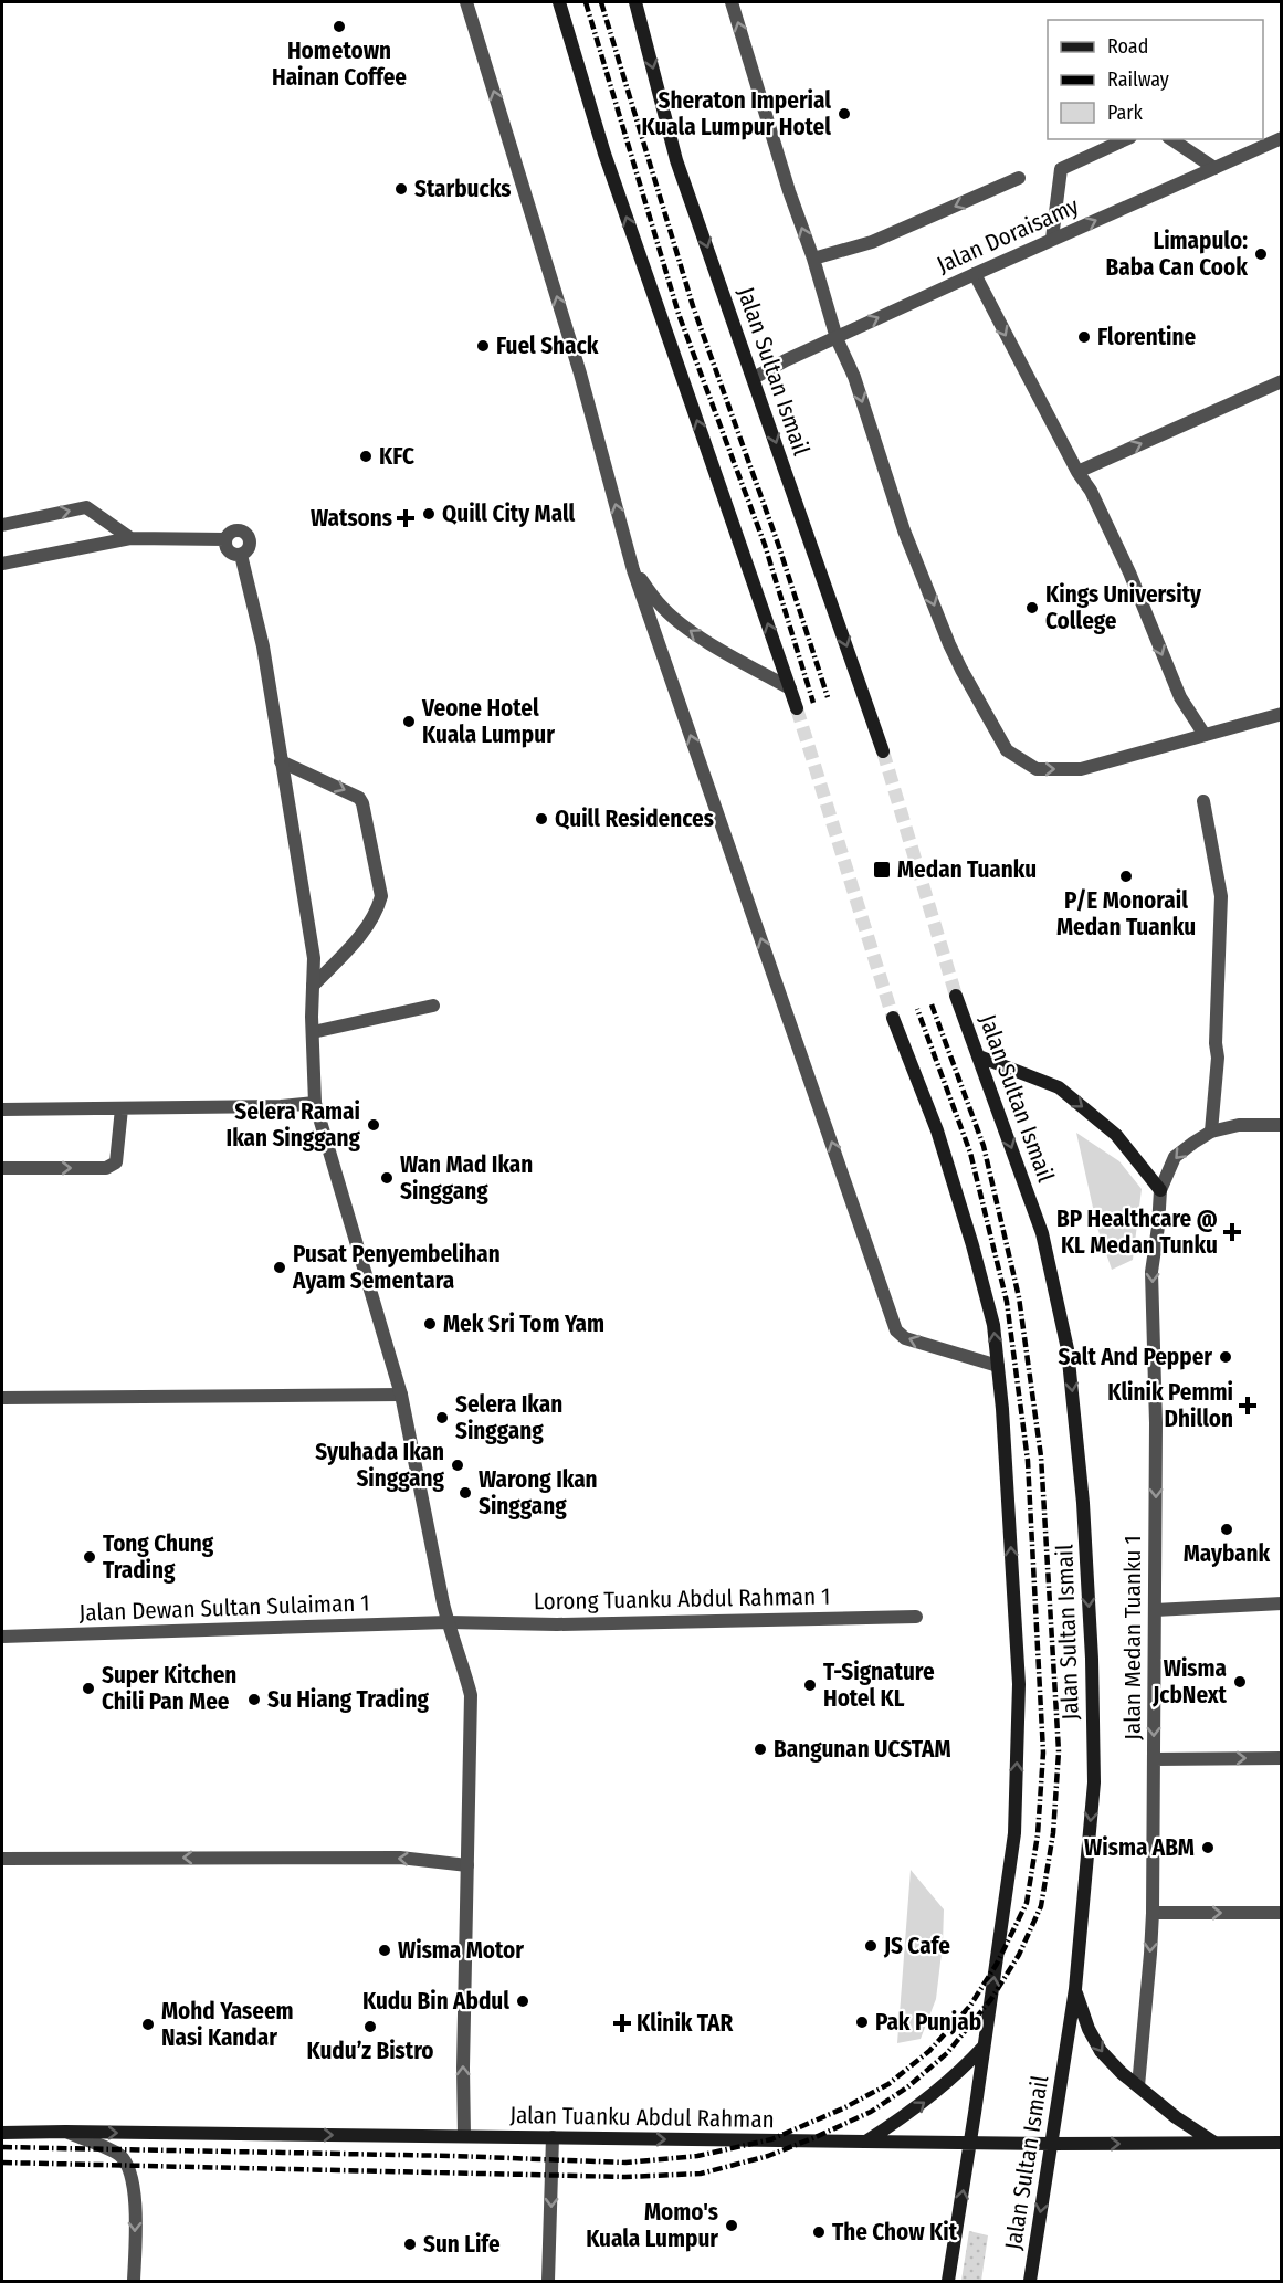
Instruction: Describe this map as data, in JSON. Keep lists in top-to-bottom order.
{
  "streets": {
    "main road": ["Jalan Sultan Ismail", "Jalan Tuanku Abdul Rahman"],
    "street": [
      "Jalan Doraisamy",
      "Lorong Tuanku Abdul Rahman 1",
      "Jalan Dewan Sultan Sulaiman 1",
      "Jalan Medan Tuanku 1"
    ]
  },
  "crossings": [
    ["Jalan Doraisamy", "Jalan Sultan Ismail"],
    ["Jalan Sultan Ismail", "Jalan Tuanku Abdul Rahman"],
    ["Lorong Tuanku Abdul Rahman 1", "Jalan Dewan Sultan Sulaiman 1"]
  ],
  "one_way": ["Jalan Medan Tuanku 1", "Jalan Tuanku Abdul Rahman"],
  "places": {
    "other": [
      "Hometown Hainan Coffee",
      "Sheraton Imperial Kuala Lumpur Hotel",
      "Starbucks",
      "Limapulo: Baba Can Cook",
      "Florentine",
      "Fuel Shack",
      "KFC",
      "Quill City Mall",
      "Kings University College",
      "Veone Hotel Kuala Lumpur",
      "Quill Residences",
      "P/E Monorail Medan Tuanku",
      "Selera Ramai Ikan Singgang",
      "Wan Mad Ikan Singgang",
      "Pusat Penyembelihan Ayam Sementara",
      "Mek Sri Tom Yam",
      "Salt And Pepper",
      "Selera Ikan Singgang",
      "Syuhada Ikan Singgang",
      "Warong Ikan Singgang",
      "Maybank",
      "Tong Chung Trading",
      "Wisma JcbNext",
      "T-Signature Hotel KL",
      "Super Kitchen Chili Pan Mee",
      "Su Hiang Trading",
      "Bangunan UCSTAM",
      "Wisma ABM",
      "JS Cafe",
      "Wisma Motor",
      "Kudu Bin Abdul",
      "Pak Punjab",
      "Mohd Yaseem Nasi Kandar",
      "Kudu’z Bistro",
      "Momo's Kuala Lumpur",
      "The Chow Kit",
      "Sun Life"
    ],
    "health": [
      "Watsons",
      "BP Healthcare @ KL Medan Tunku",
      "Klinik Pemmi Dhillon",
      "Klinik TAR"
    ],
    "transit": ["Medan Tuanku"]
  },
  "legend": ["Road", "Railway", "Park"]
}
